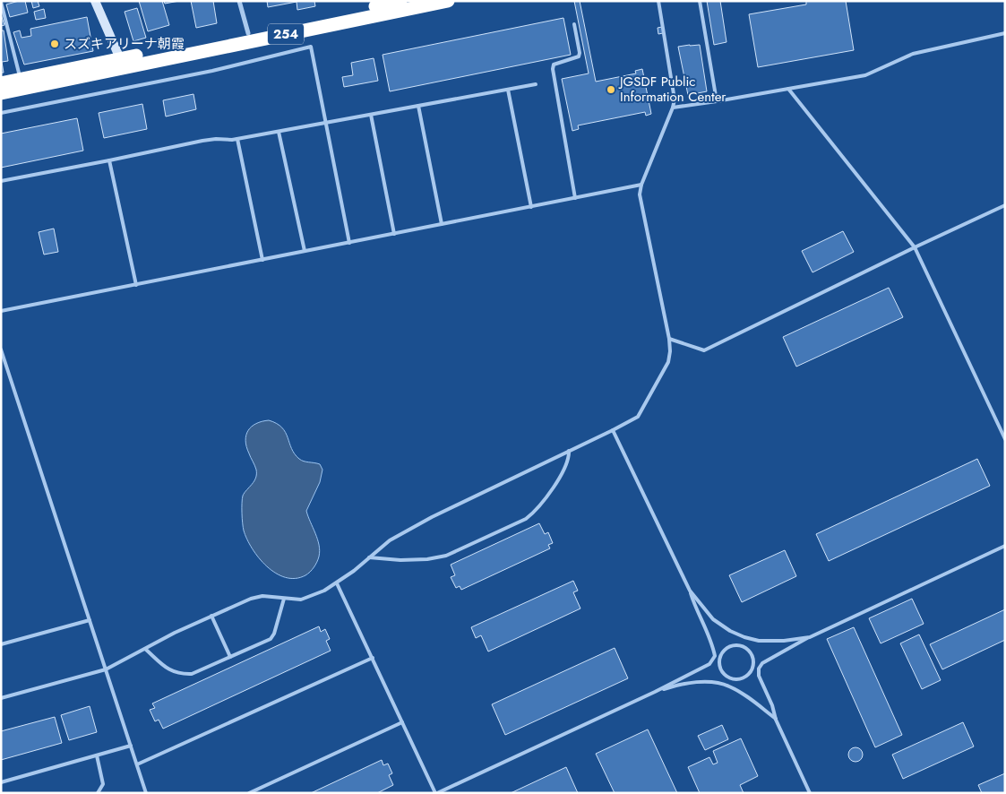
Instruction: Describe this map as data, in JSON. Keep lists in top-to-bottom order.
{
  "streets": {
    "highway": ["254"]
  },
  "places": ["スズキアリーナ朝霞", "JGSDF Public Information Center"]
}
